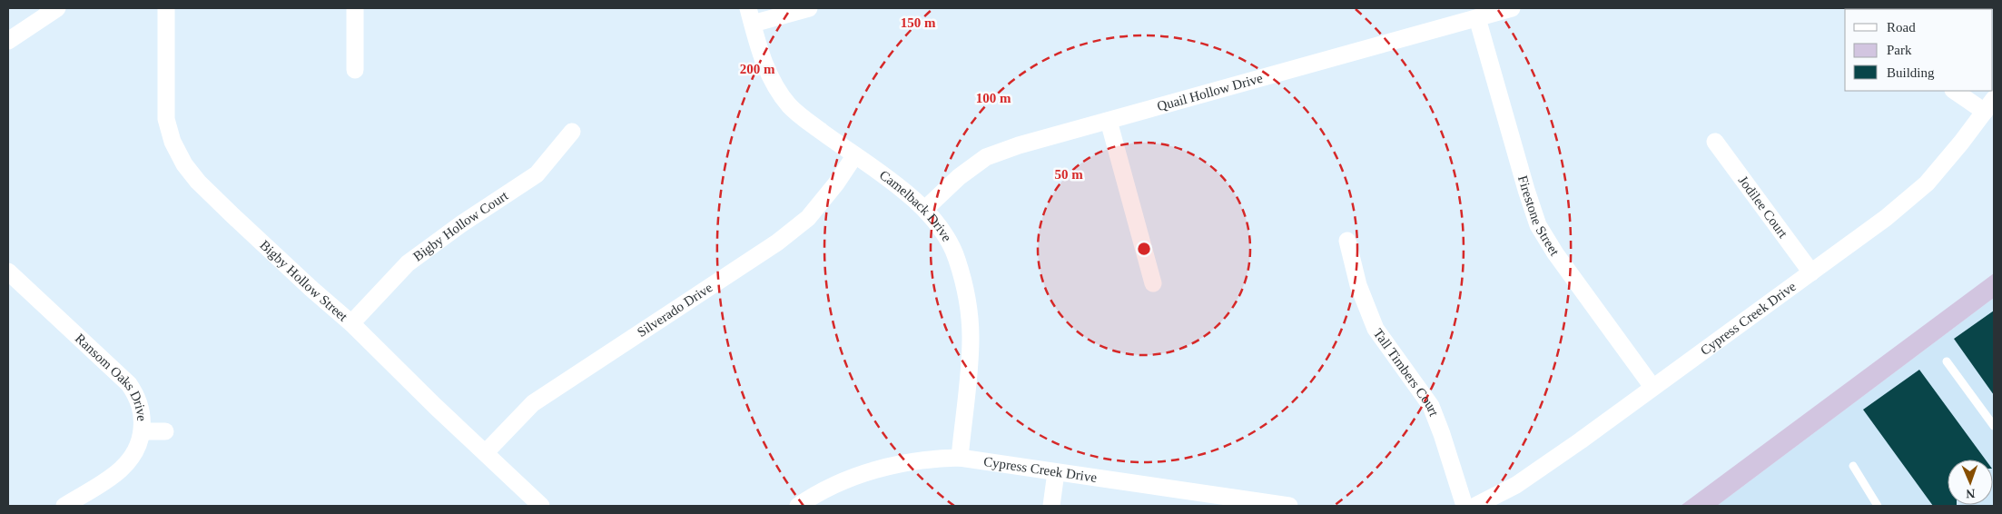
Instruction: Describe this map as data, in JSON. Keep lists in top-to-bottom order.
{
  "streets": {
    "street": [
      "Quail Hollow Drive",
      "Jodilee Court",
      "Camelback Drive",
      "Firestone Street",
      "Bigby Hollow Court",
      "Bigby Hollow Street",
      "Silverado Drive",
      "Cypress Creek Drive",
      "Tall Timbers Court",
      "Ransom Oaks Drive"
    ]
  },
  "crossings": [
    ["Quail Hollow Drive", "Camelback Drive"],
    ["Quail Hollow Drive", "Firestone Street"],
    ["Jodilee Court", "Cypress Creek Drive"],
    ["Camelback Drive", "Silverado Drive"],
    ["Camelback Drive", "Cypress Creek Drive"],
    ["Firestone Street", "Cypress Creek Drive"],
    ["Bigby Hollow Court", "Bigby Hollow Street"],
    ["Bigby Hollow Street", "Silverado Drive"]
  ],
  "legend": ["Road", "Park", "Building"],
  "north": "bottom",
  "rings": [
    "150 m",
    "200 m",
    "100 m",
    "50 m"
  ]
}
